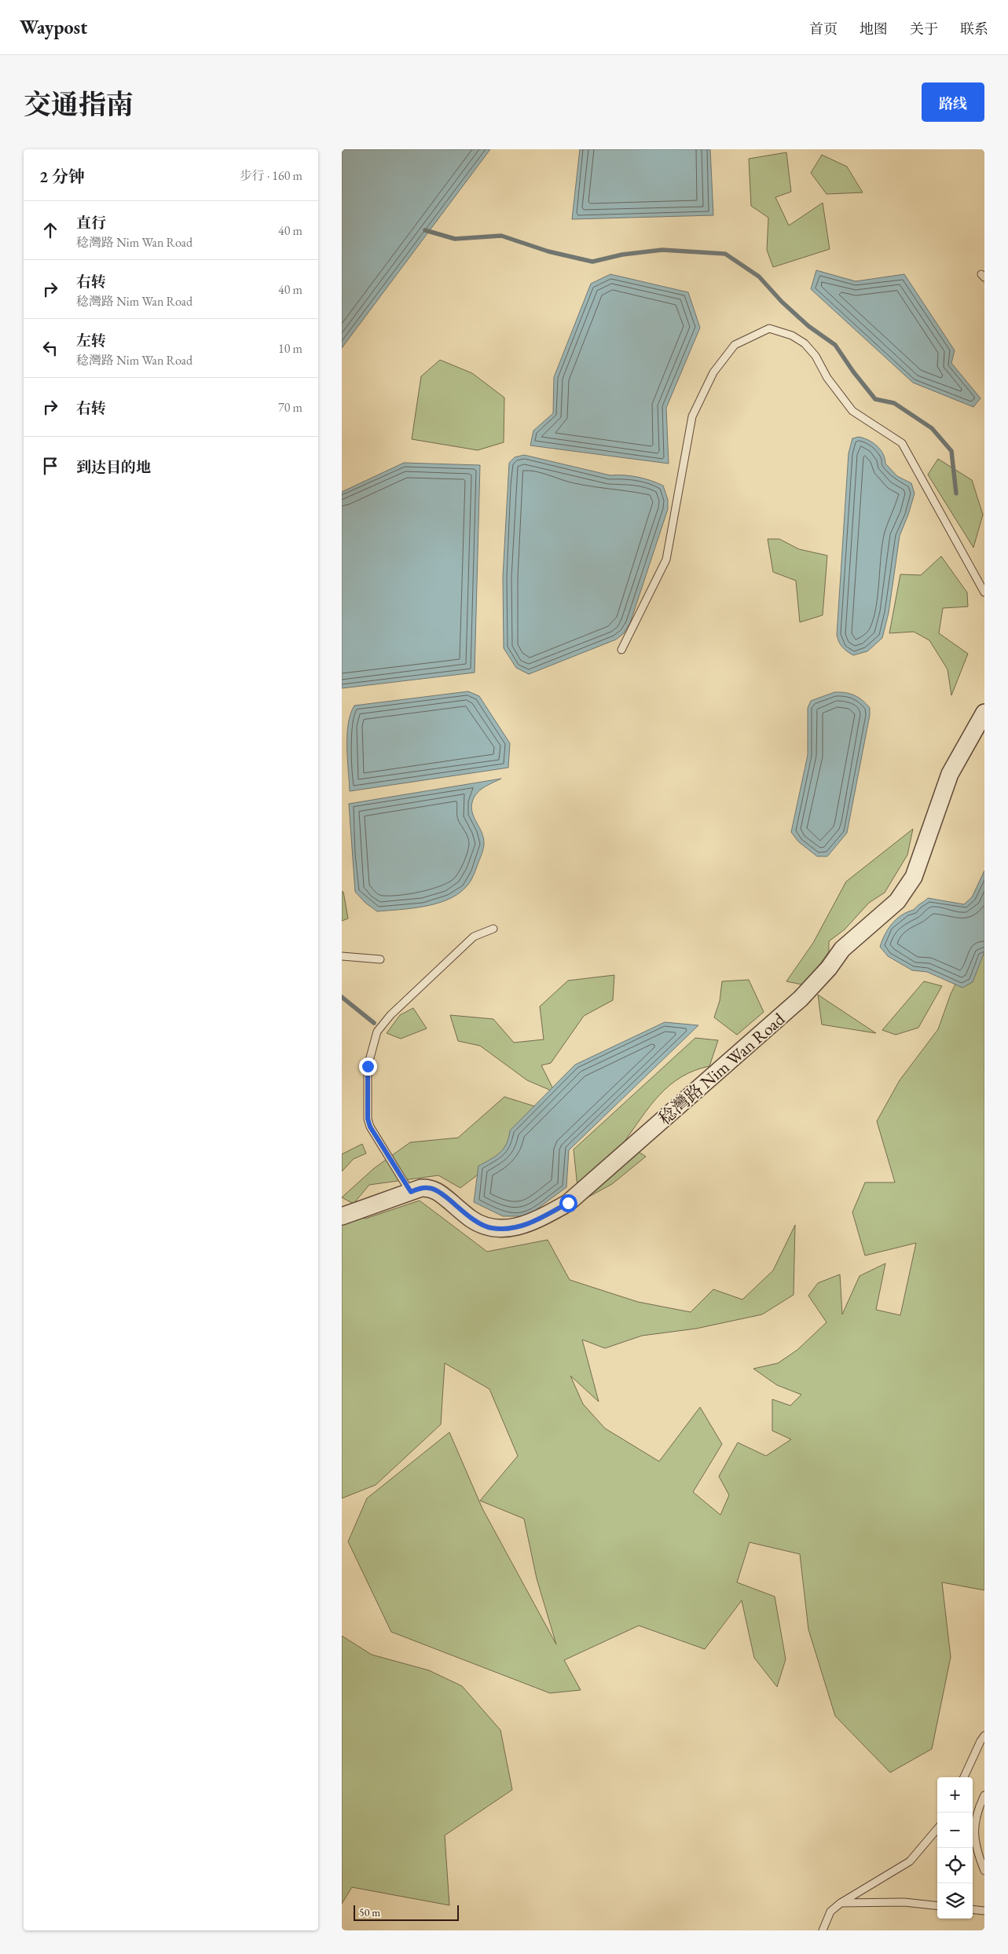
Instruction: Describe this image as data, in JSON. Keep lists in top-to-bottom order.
{
  "streets": {
    "street": ["稔灣路 Nim Wan Road"]
  },
  "scale_bar": "50 m",
  "page": {
    "header": "Waypost",
    "nav": [
      "首页",
      "地图",
      "关于",
      "联系"
    ],
    "title": "交通指南",
    "buttons": "路线",
    "heading": ["2 分钟", "步行 · 160 m"],
    "list": [
      ["直行", "稔灣路 Nim Wan Road", "40 m"],
      ["右转", "稔灣路 Nim Wan Road", "40 m"],
      ["左转", "稔灣路 Nim Wan Road", "10 m"],
      ["右转", "70 m"],
      "到达目的地"
    ],
    "map_buttons": ["+", "−"],
    "scale": "50 m"
  }
}
